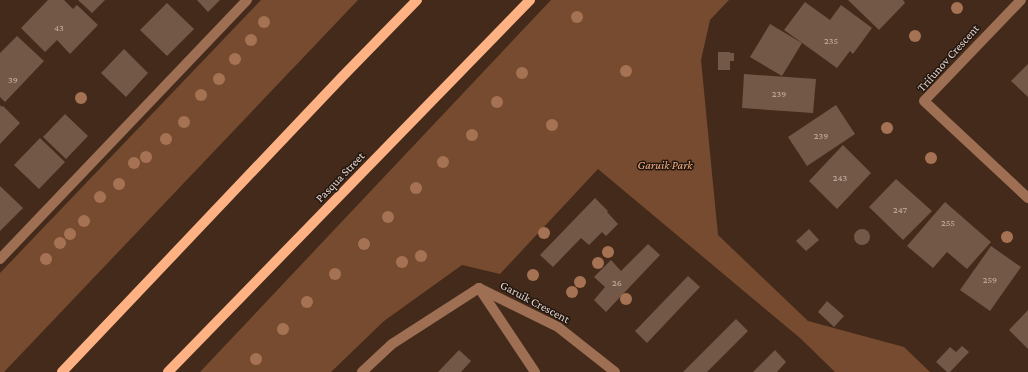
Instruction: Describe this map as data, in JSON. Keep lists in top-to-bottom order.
{
  "streets": {
    "main road": ["Pasqua Street"],
    "street": ["Trifunov Crescent", "Garuik Crescent"]
  },
  "parks": ["Garuik Park"],
  "house_numbers": [
    "43",
    "235",
    "39",
    "239",
    "239",
    "243",
    "247",
    "255",
    "259",
    "26"
  ]
}
